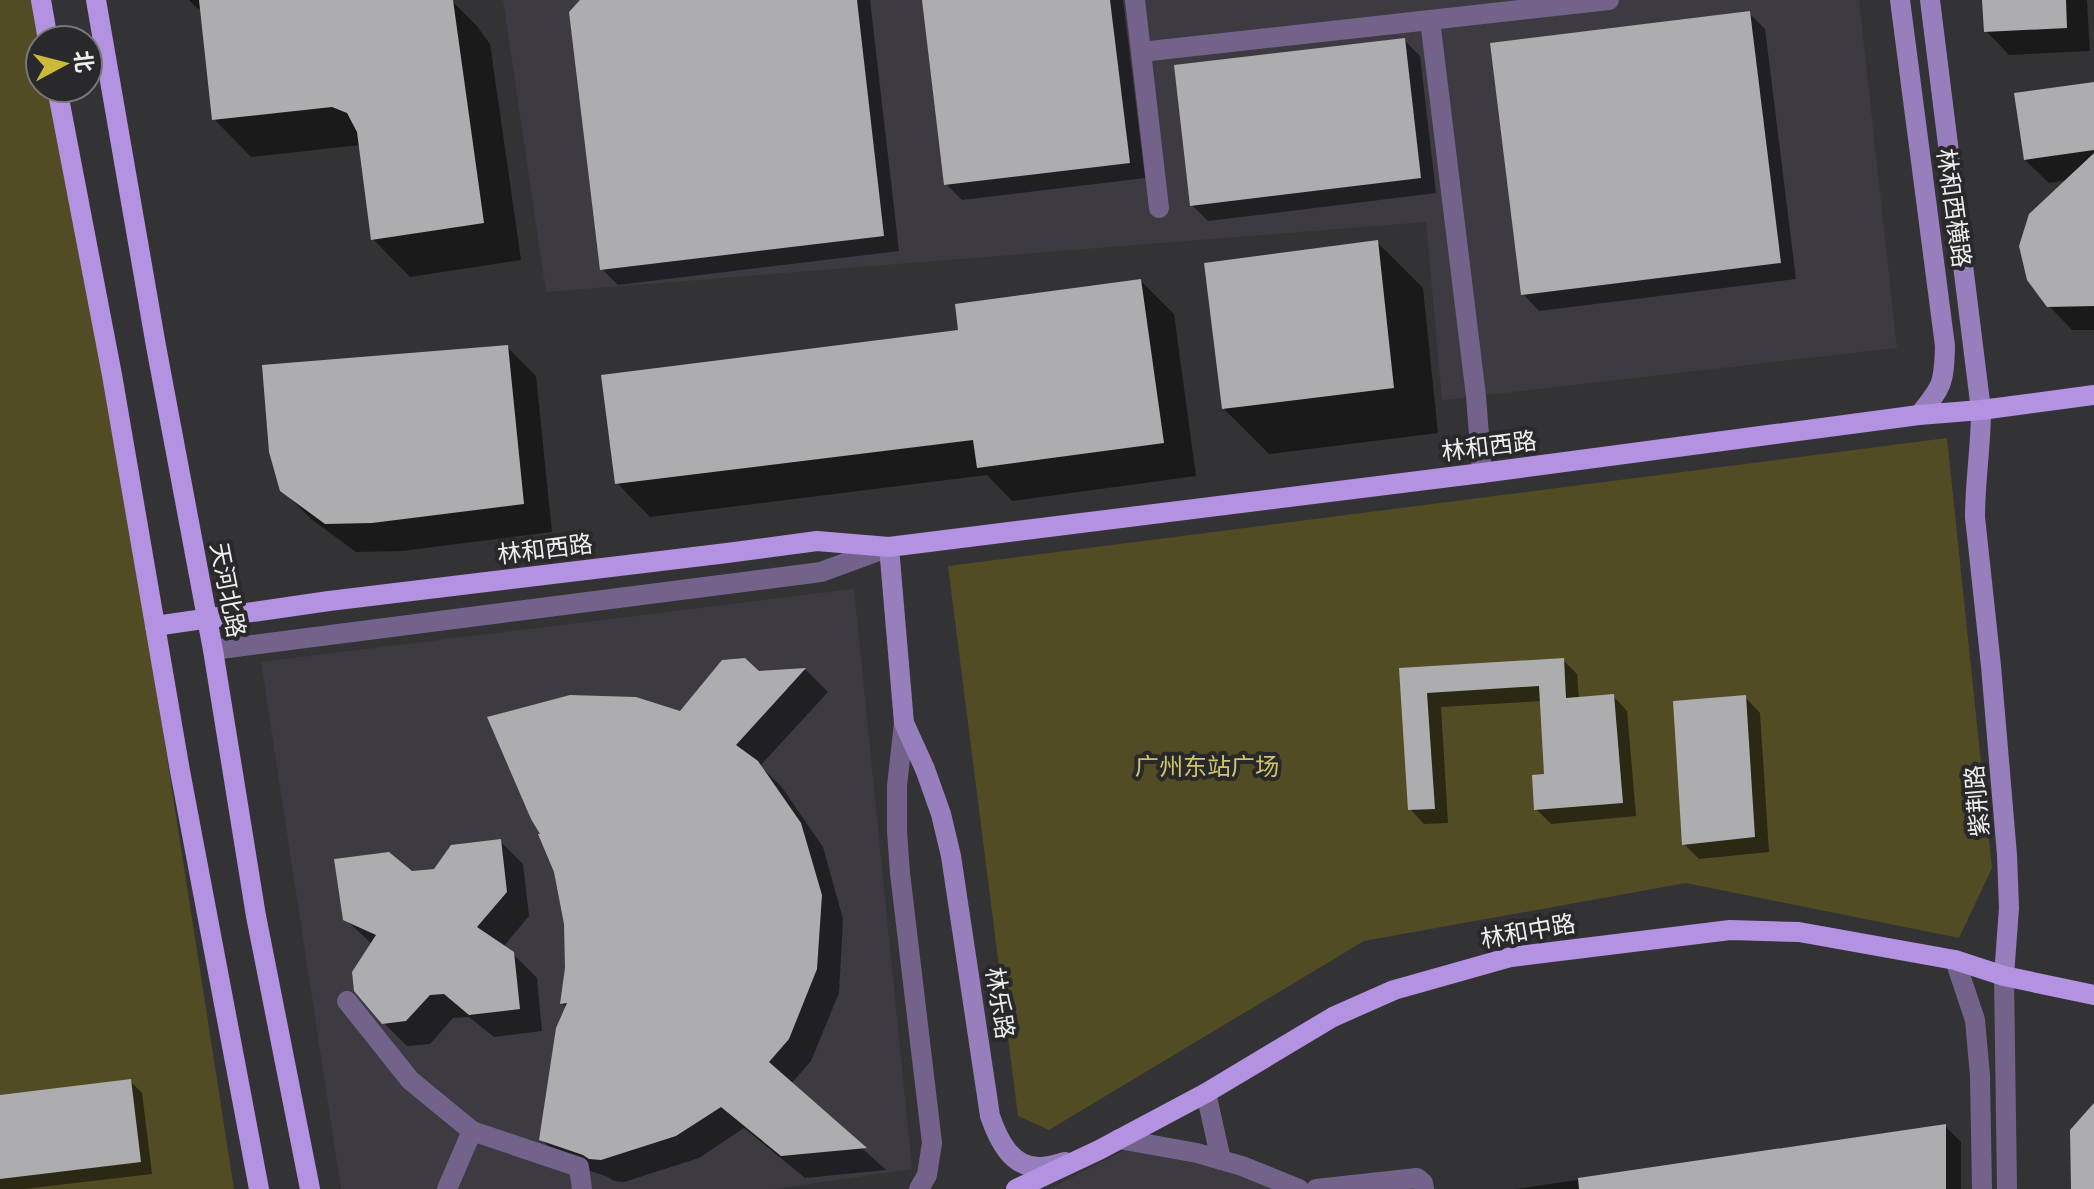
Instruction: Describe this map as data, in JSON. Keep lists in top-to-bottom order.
{
  "streets": {
    "main road": [
      "林和西横路",
      "林和西路",
      "天河北路",
      "紫荆路",
      "林和中路",
      "林乐路"
    ]
  },
  "crossings": [
    ["林和西横路", "林和西路"],
    ["林和西横路", "紫荆路"],
    ["林和西路", "天河北路"],
    ["林和西路", "紫荆路"],
    ["林和西路", "林乐路"],
    ["紫荆路", "林和中路"],
    ["林和中路", "林乐路"]
  ],
  "parks": ["广州东站广场"],
  "north": "right"
}
